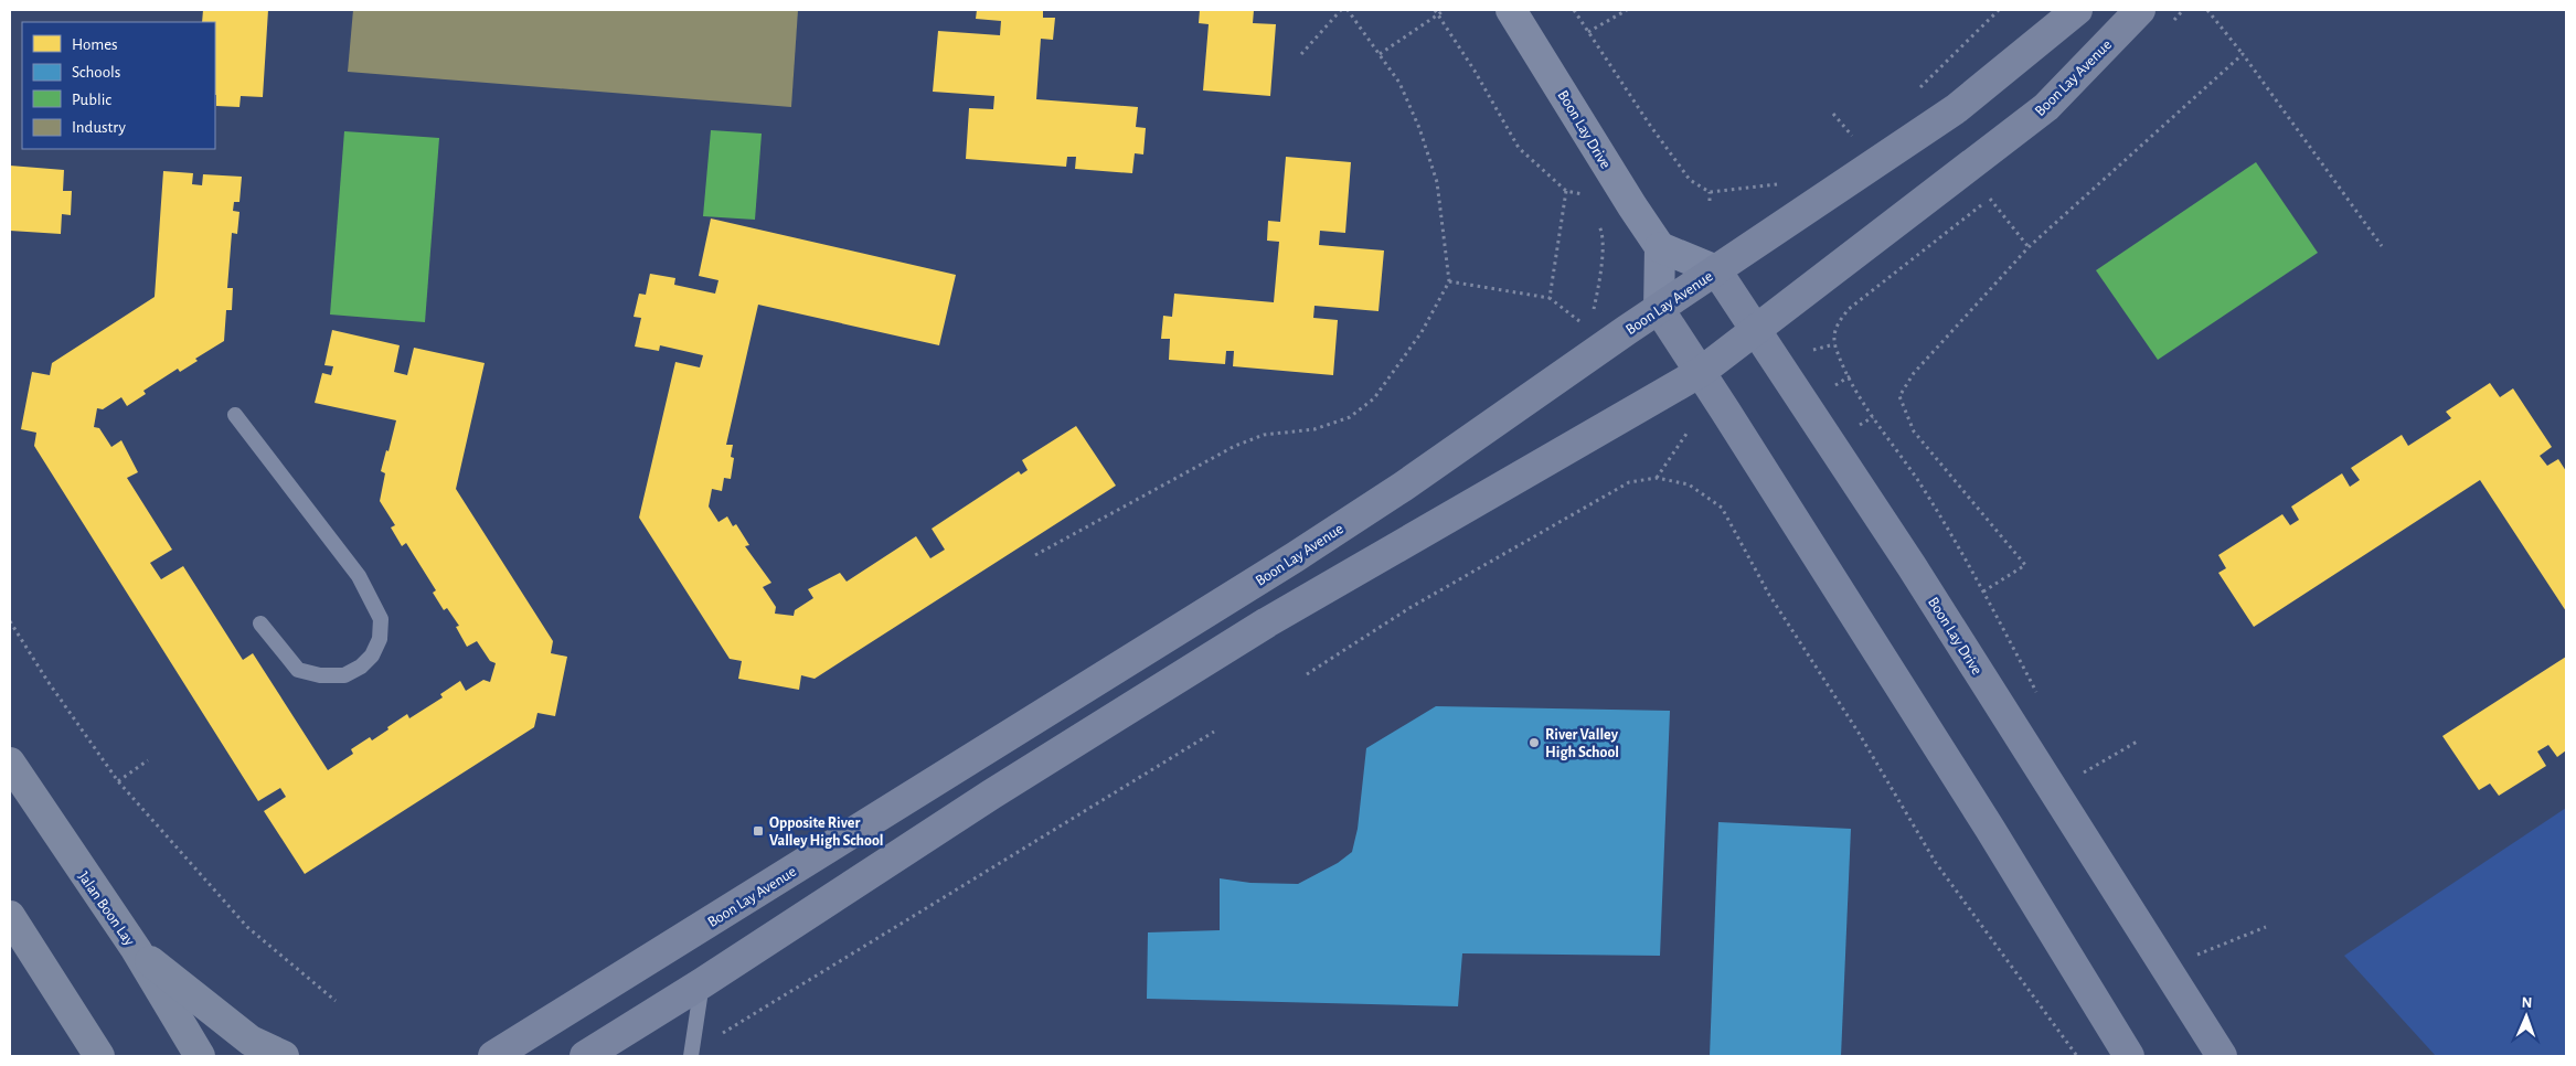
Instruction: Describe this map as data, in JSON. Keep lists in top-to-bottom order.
{
  "streets": {
    "main road": ["Jalan Boon Lay"],
    "street": ["Boon Lay Avenue", "Boon Lay Drive"]
  },
  "crossings": [
    ["Boon Lay Avenue", "Boon Lay Drive"]
  ],
  "places": {
    "other": ["River Valley High School"],
    "transit": ["Opposite River Valley High School"]
  },
  "legend": [
    "Homes",
    "Schools",
    "Public",
    "Industry"
  ],
  "north": "top"
}
